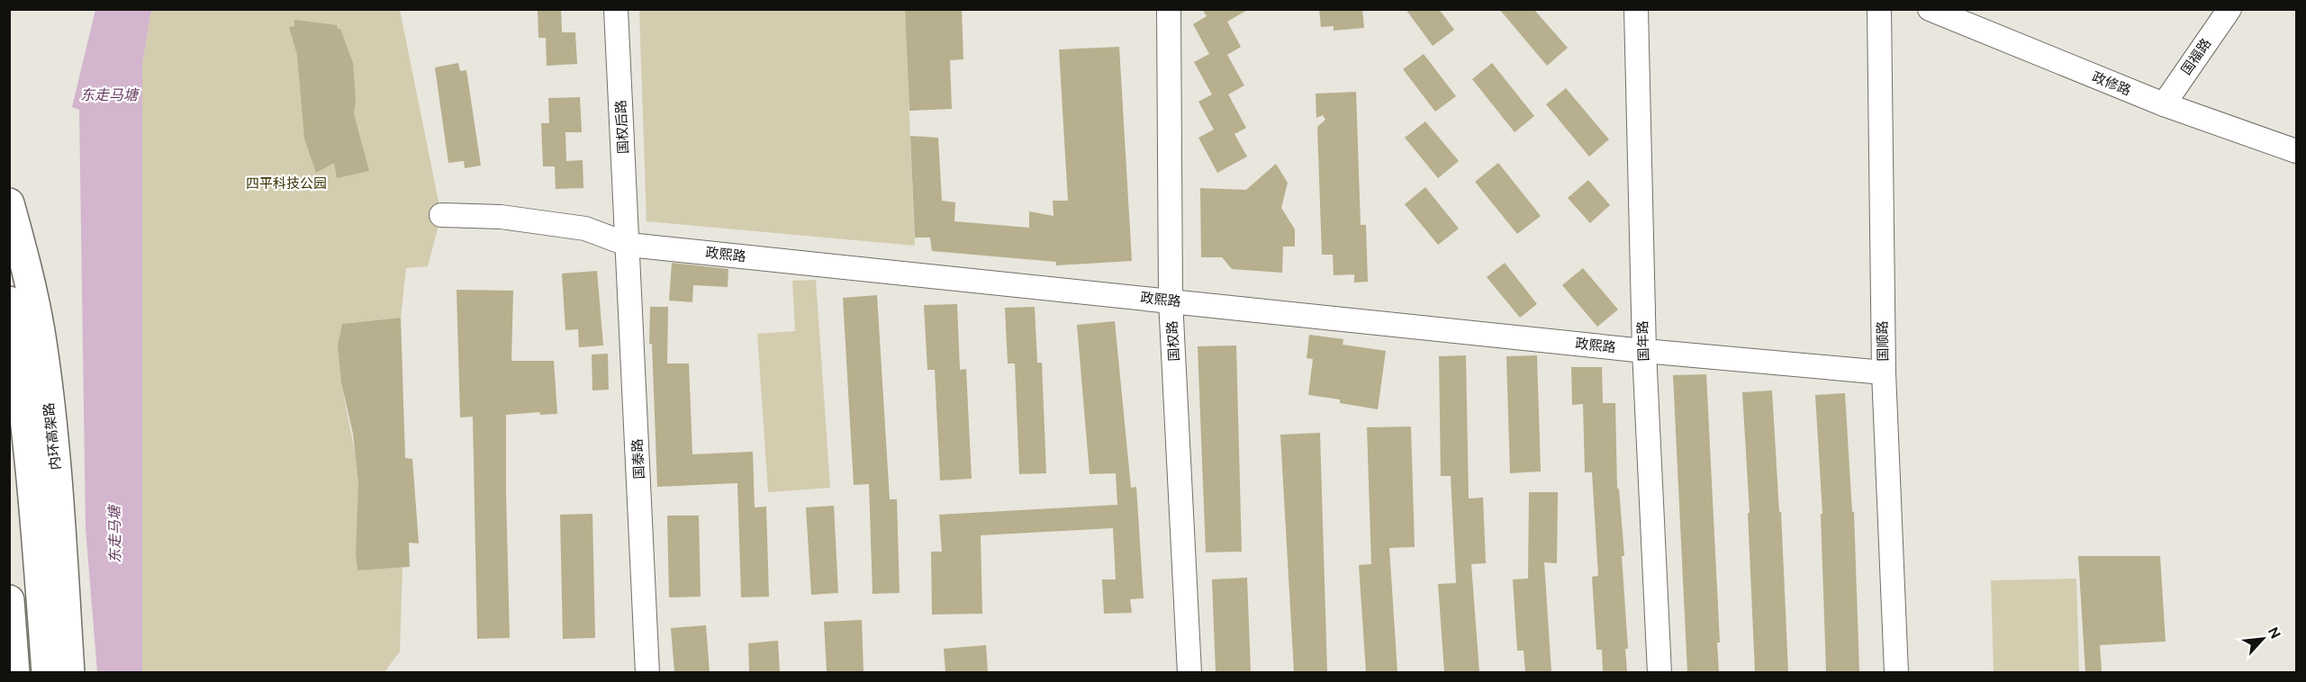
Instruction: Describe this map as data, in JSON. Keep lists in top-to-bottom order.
{
  "streets": {
    "highway": ["内环高架路"],
    "street": [
      "国福路",
      "政修路",
      "国权后路",
      "政熙路",
      "国权路",
      "国年路",
      "国顺路",
      "国泰路"
    ]
  },
  "crossings": [
    ["国福路", "政修路"],
    ["国权后路", "政熙路"],
    ["国权后路", "国泰路"],
    ["政熙路", "国权路"],
    ["政熙路", "国年路"],
    ["政熙路", "国顺路"],
    ["政熙路", "国泰路"]
  ],
  "water": ["东走马塘"],
  "parks": ["四平科技公园"],
  "north": "top right"
}
